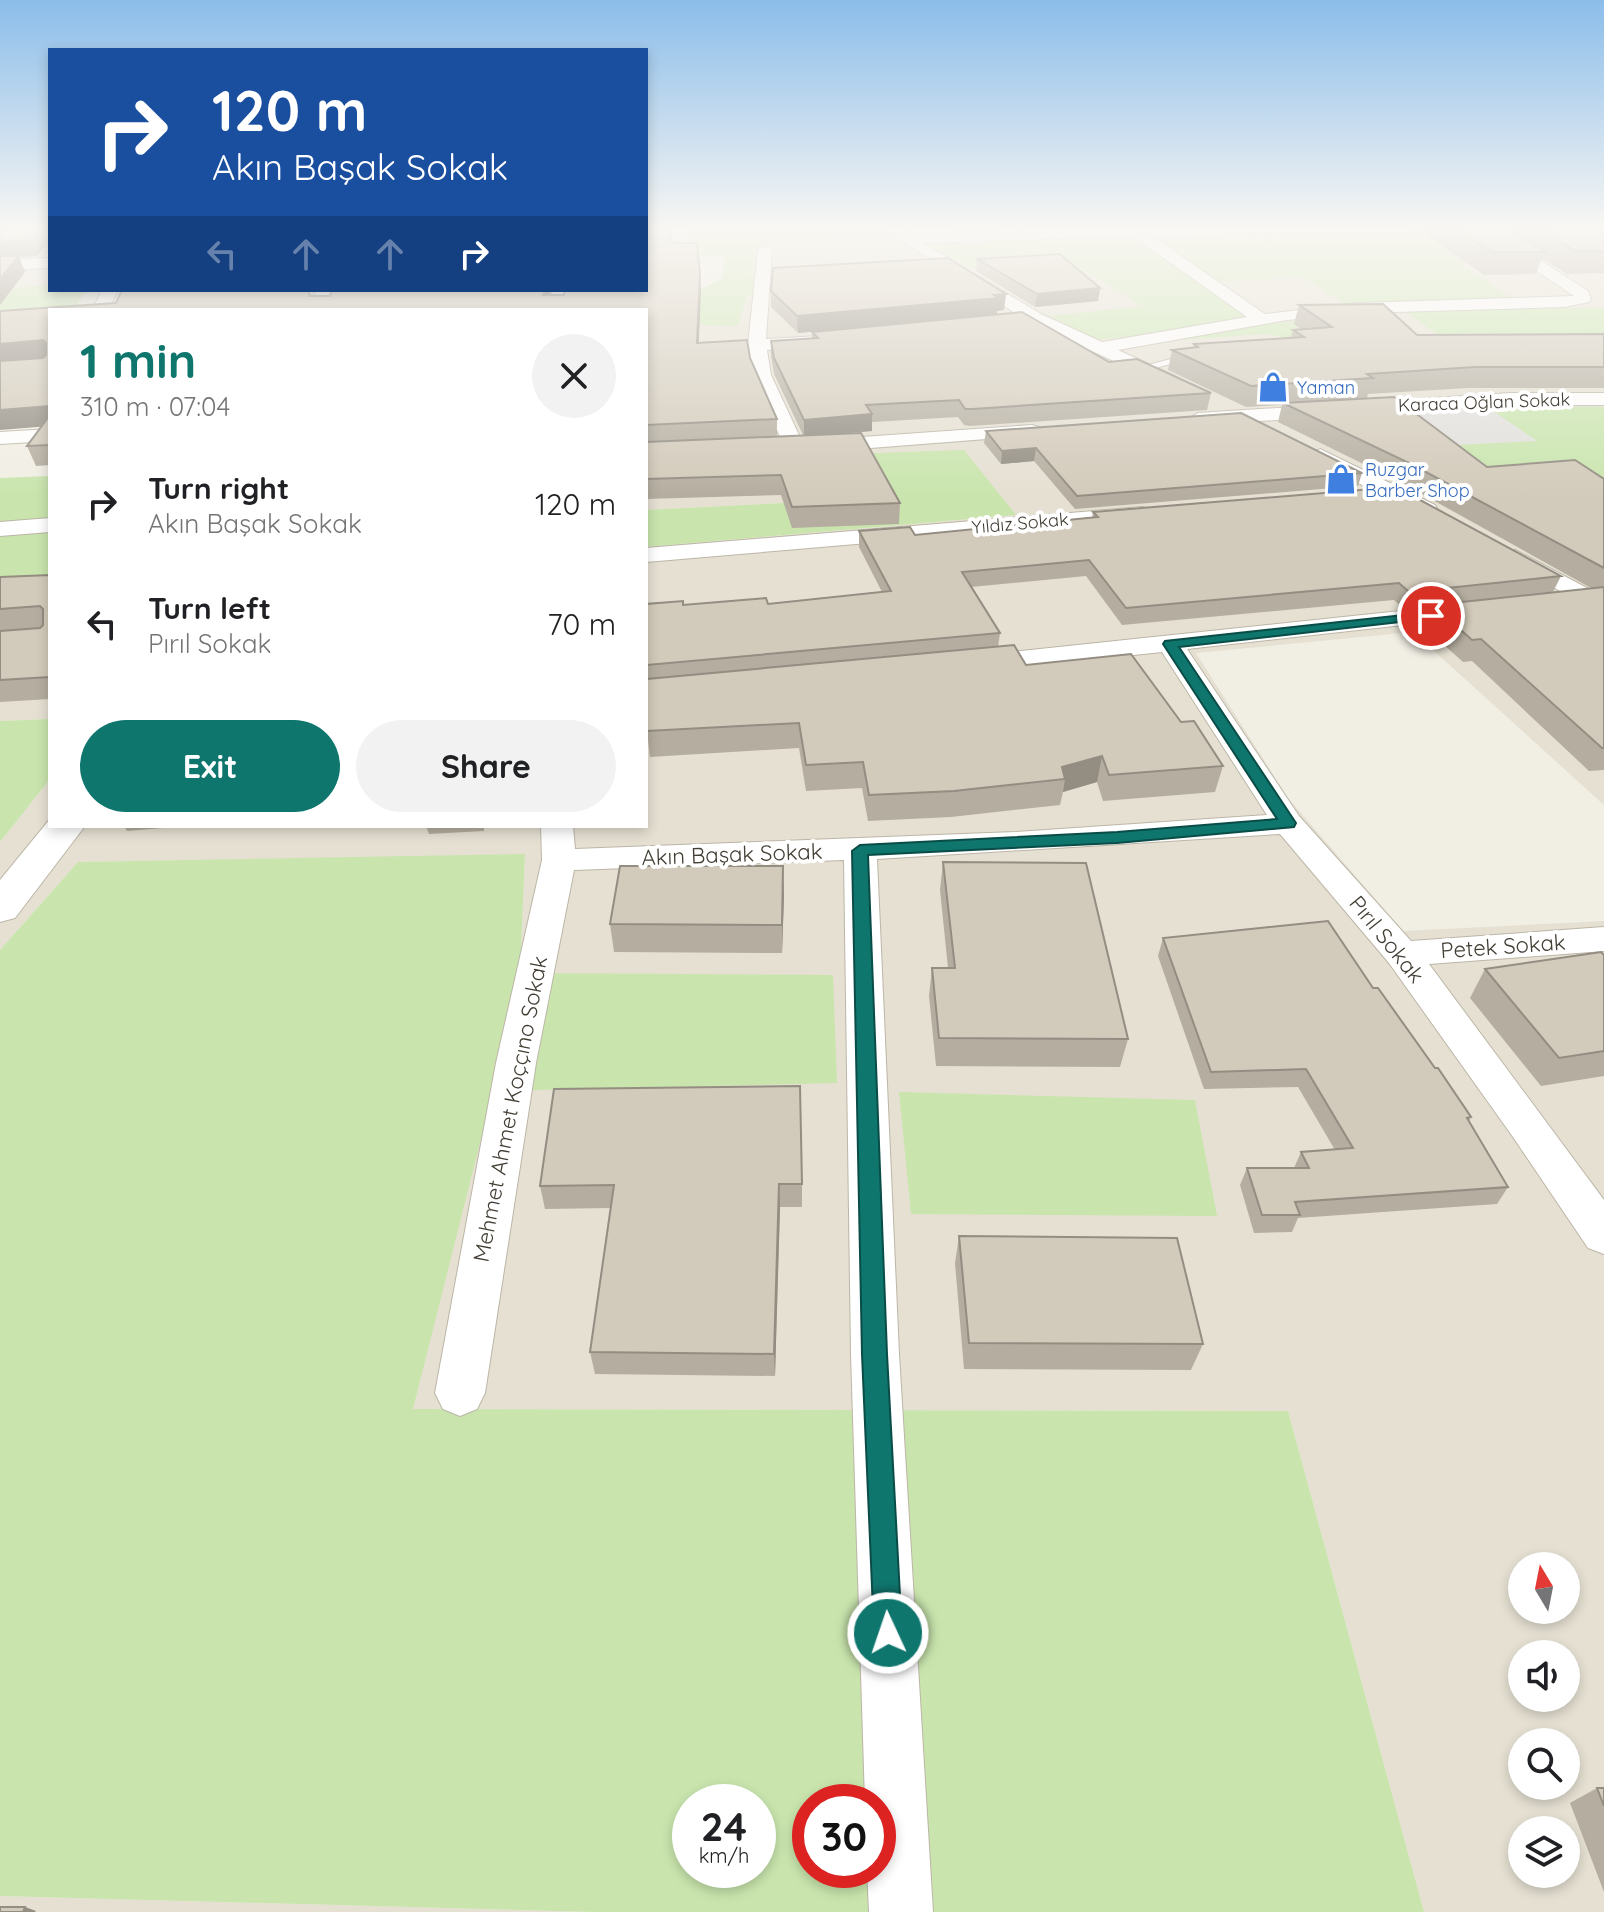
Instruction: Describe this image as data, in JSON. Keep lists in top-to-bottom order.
{
  "streets": {
    "street": [
      "Karaca Oğlan Sokak",
      "Yıldız Sokak",
      "Akın Başak Sokak",
      "Pırıl Sokak",
      "Petek Sokak",
      "Mehmet Ahmet Koççıno Sokak"
    ]
  },
  "crossings": [
    ["Akın Başak Sokak", "Pırıl Sokak"],
    ["Akın Başak Sokak", "Mehmet Ahmet Koççıno Sokak"],
    ["Pırıl Sokak", "Petek Sokak"]
  ],
  "places": {
    "shop": ["Yaman", "Ruzgar Barber Shop"]
  },
  "north": "top",
  "page": {
    "turn": ["120 m", "Akın Başak Sokak"],
    "heading": ["1 min", "310 m · 07:04"],
    "list": [
      {
        "name": "Turn right",
        "note": "Akın Başak Sokak",
        "value": "120 m"
      },
      {
        "name": "Turn left",
        "note": "Pırıl Sokak",
        "value": "70 m"
      }
    ],
    "buttons": ["Exit", "Share"],
    "speed": "24 km/h",
    "limit": "30"
  }
}
